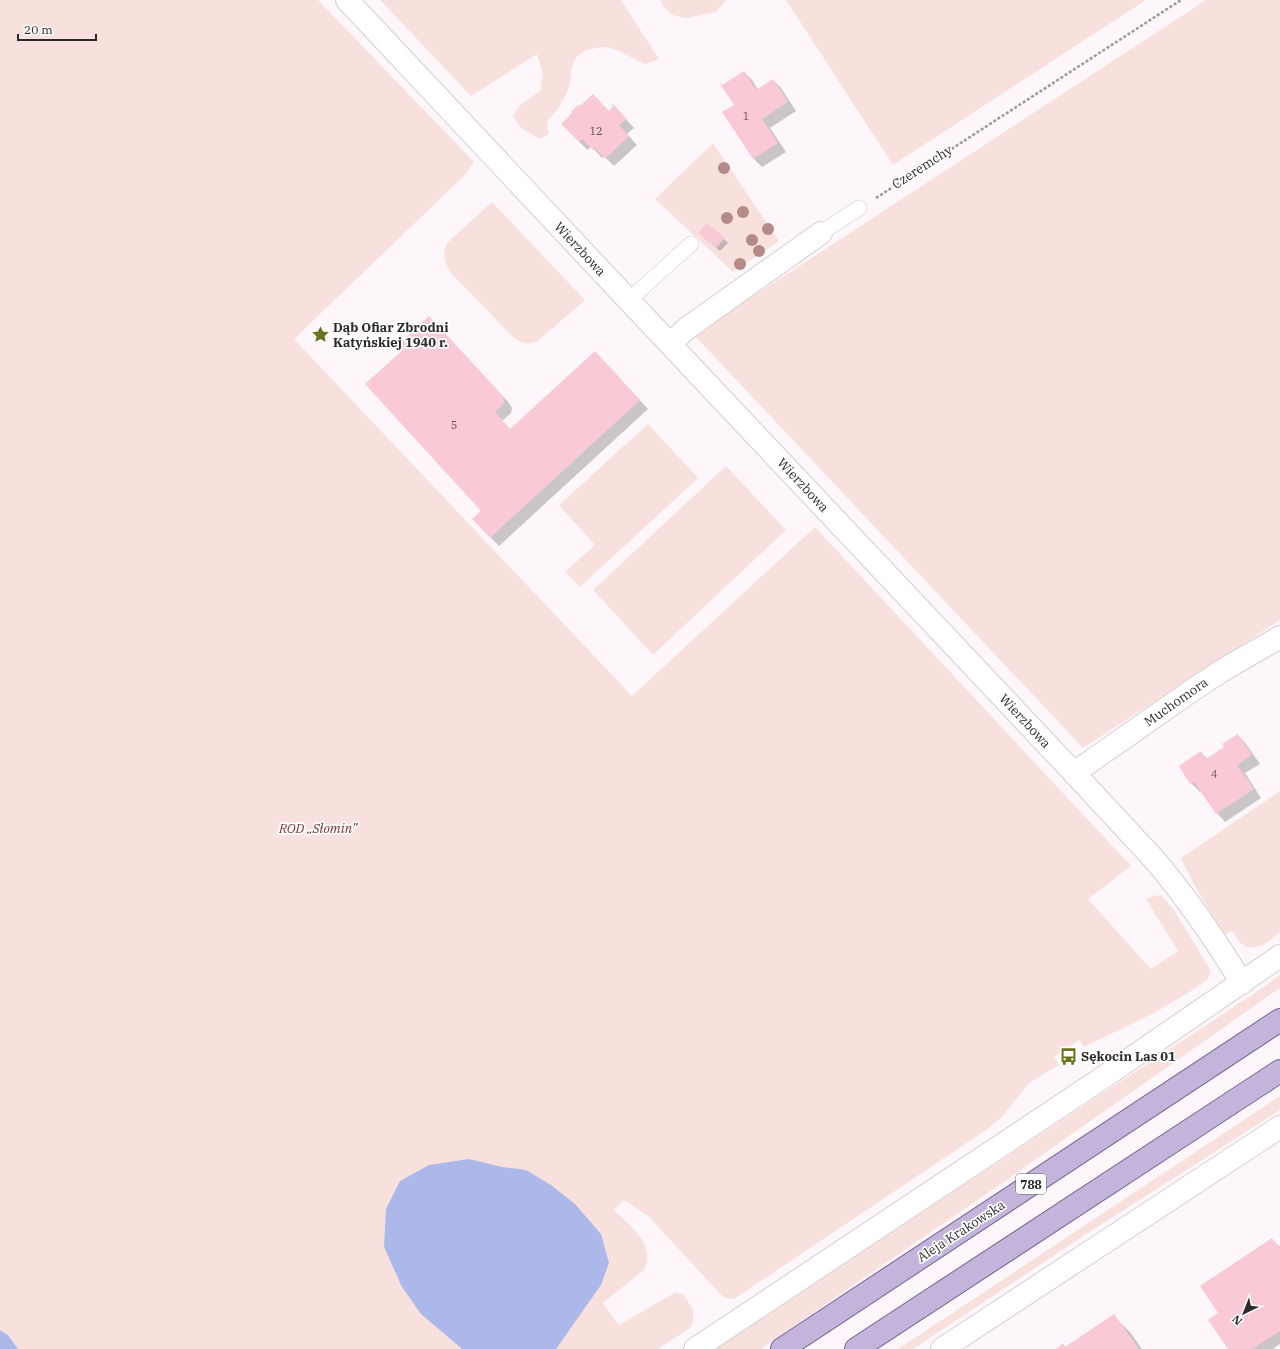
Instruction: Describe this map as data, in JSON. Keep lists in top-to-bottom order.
{
  "streets": {
    "main road": ["788", "Aleja Krakowska"],
    "street": ["Wierzbowa", "Muchomora"],
    "path": ["Czeremchy"]
  },
  "crossings": [
    ["Wierzbowa", "Muchomora"]
  ],
  "parks": ["ROD „Słomin”"],
  "places": {
    "place": ["Dąb Ofiar Zbrodni Katyńskiej 1940 r."],
    "bus stop": ["Sękocin Las 01"]
  },
  "house_numbers": [
    "1",
    "12",
    "5",
    "4"
  ],
  "scale_bar": "20 m",
  "north": "bottom left"
}
